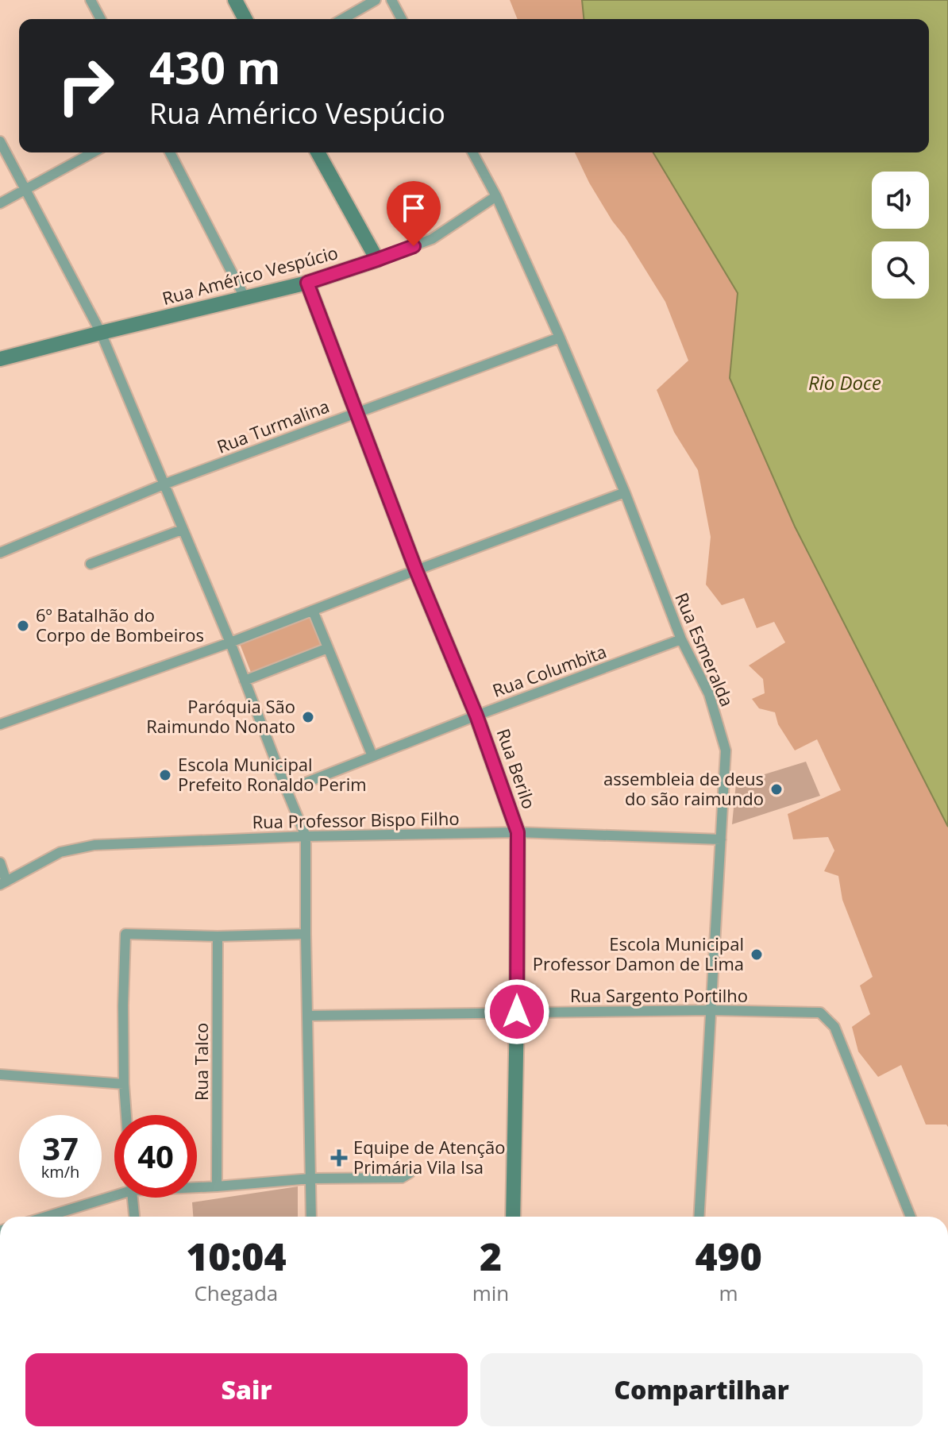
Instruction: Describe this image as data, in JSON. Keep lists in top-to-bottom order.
{
  "streets": {
    "street": [
      "Rua Américo Vespúcio",
      "Rua Turmalina",
      "Rua Esmeralda",
      "Rua Columbita",
      "Rua Berilo",
      "Rua Professor Bispo Filho",
      "Rua Sargento Portilho",
      "Rua Talco"
    ]
  },
  "crossings": [
    ["Rua Américo Vespúcio", "Rua Esmeralda"],
    ["Rua Américo Vespúcio", "Rua Berilo"],
    ["Rua Turmalina", "Rua Esmeralda"],
    ["Rua Turmalina", "Rua Berilo"],
    ["Rua Esmeralda", "Rua Columbita"],
    ["Rua Esmeralda", "Rua Professor Bispo Filho"],
    ["Rua Esmeralda", "Rua Sargento Portilho"],
    ["Rua Columbita", "Rua Berilo"],
    ["Rua Berilo", "Rua Professor Bispo Filho"],
    ["Rua Berilo", "Rua Sargento Portilho"]
  ],
  "water": ["Rio Doce"],
  "places": {
    "other": [
      "6º Batalhão do Corpo de Bombeiros",
      "Paróquia São Raimundo Nonato",
      "Escola Municipal Prefeito Ronaldo Perim",
      "assembleia de deus do são raimundo",
      "Escola Municipal Professor Damon de Lima"
    ],
    "health": ["Equipe de Atenção Primária Vila Isa"]
  },
  "page": {
    "turn": ["430 m", "Rua Américo Vespúcio"],
    "speed": "37 km/h",
    "limit": "40",
    "eta": [
      "10:04",
      "Chegada",
      "2",
      "min",
      "490",
      "m"
    ],
    "buttons": ["Sair", "Compartilhar"]
  }
}
